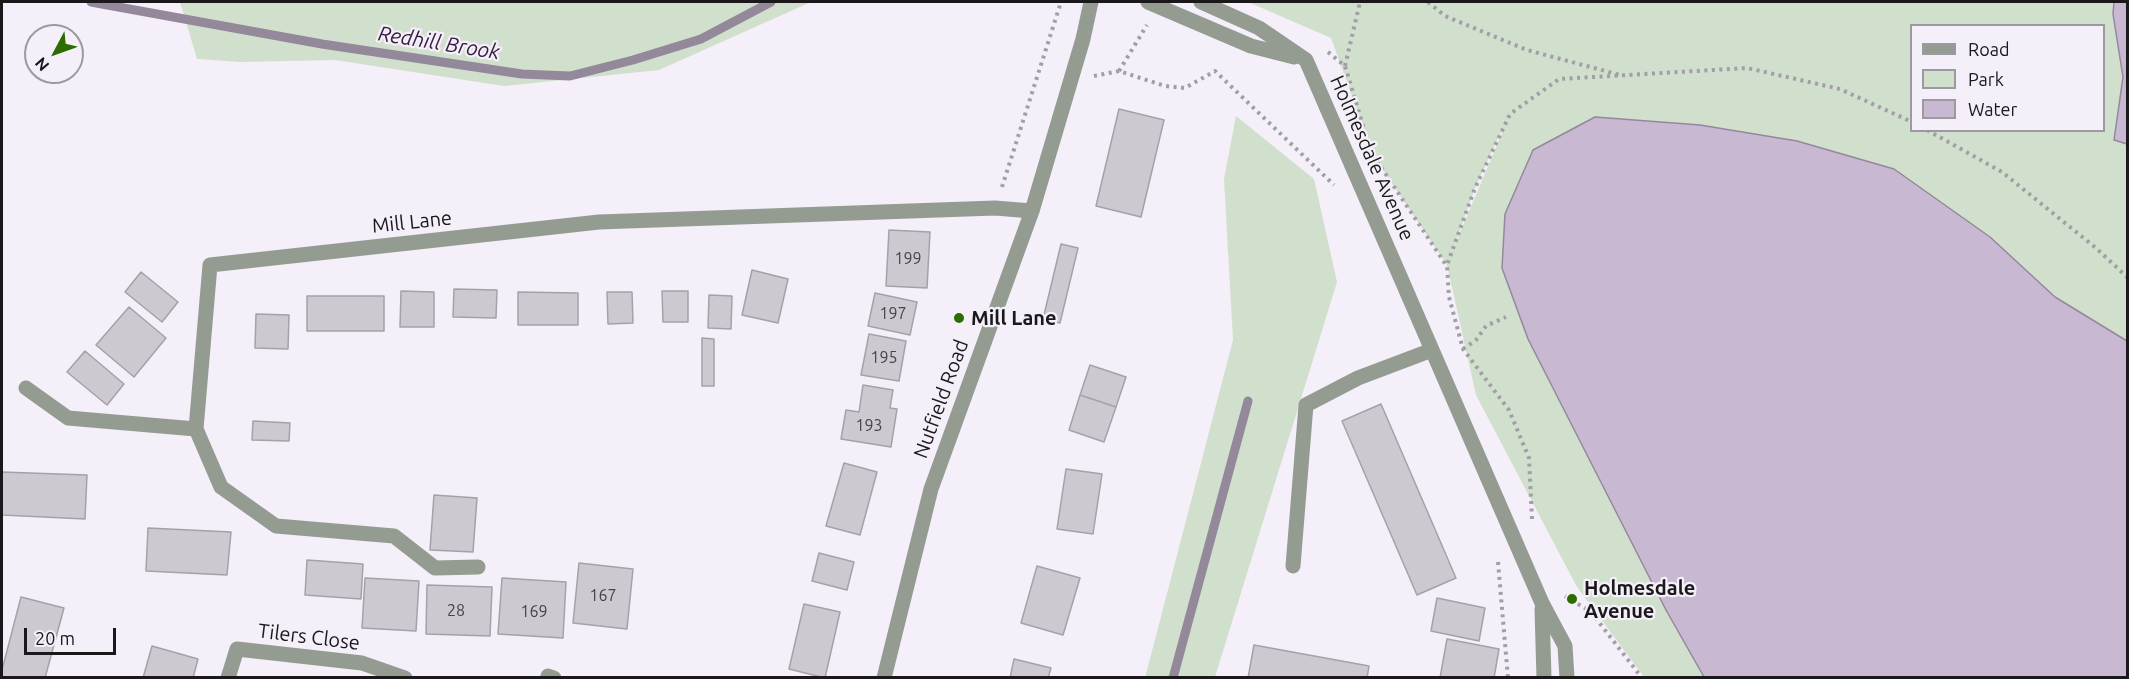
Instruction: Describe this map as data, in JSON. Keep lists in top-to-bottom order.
{
  "streets": {
    "street": [
      "Holmesdale Avenue",
      "Mill Lane",
      "Nutfield Road",
      "Tilers Close"
    ]
  },
  "crossings": [
    ["Mill Lane", "Nutfield Road"]
  ],
  "water": ["Redhill Brook"],
  "places": ["Mill Lane", "Holmesdale Avenue"],
  "house_numbers": [
    "199",
    "197",
    "195",
    "193",
    "167",
    "28",
    "169"
  ],
  "legend": ["Road", "Park", "Water"],
  "scale_bar": "20 m",
  "north": "bottom left"
}
